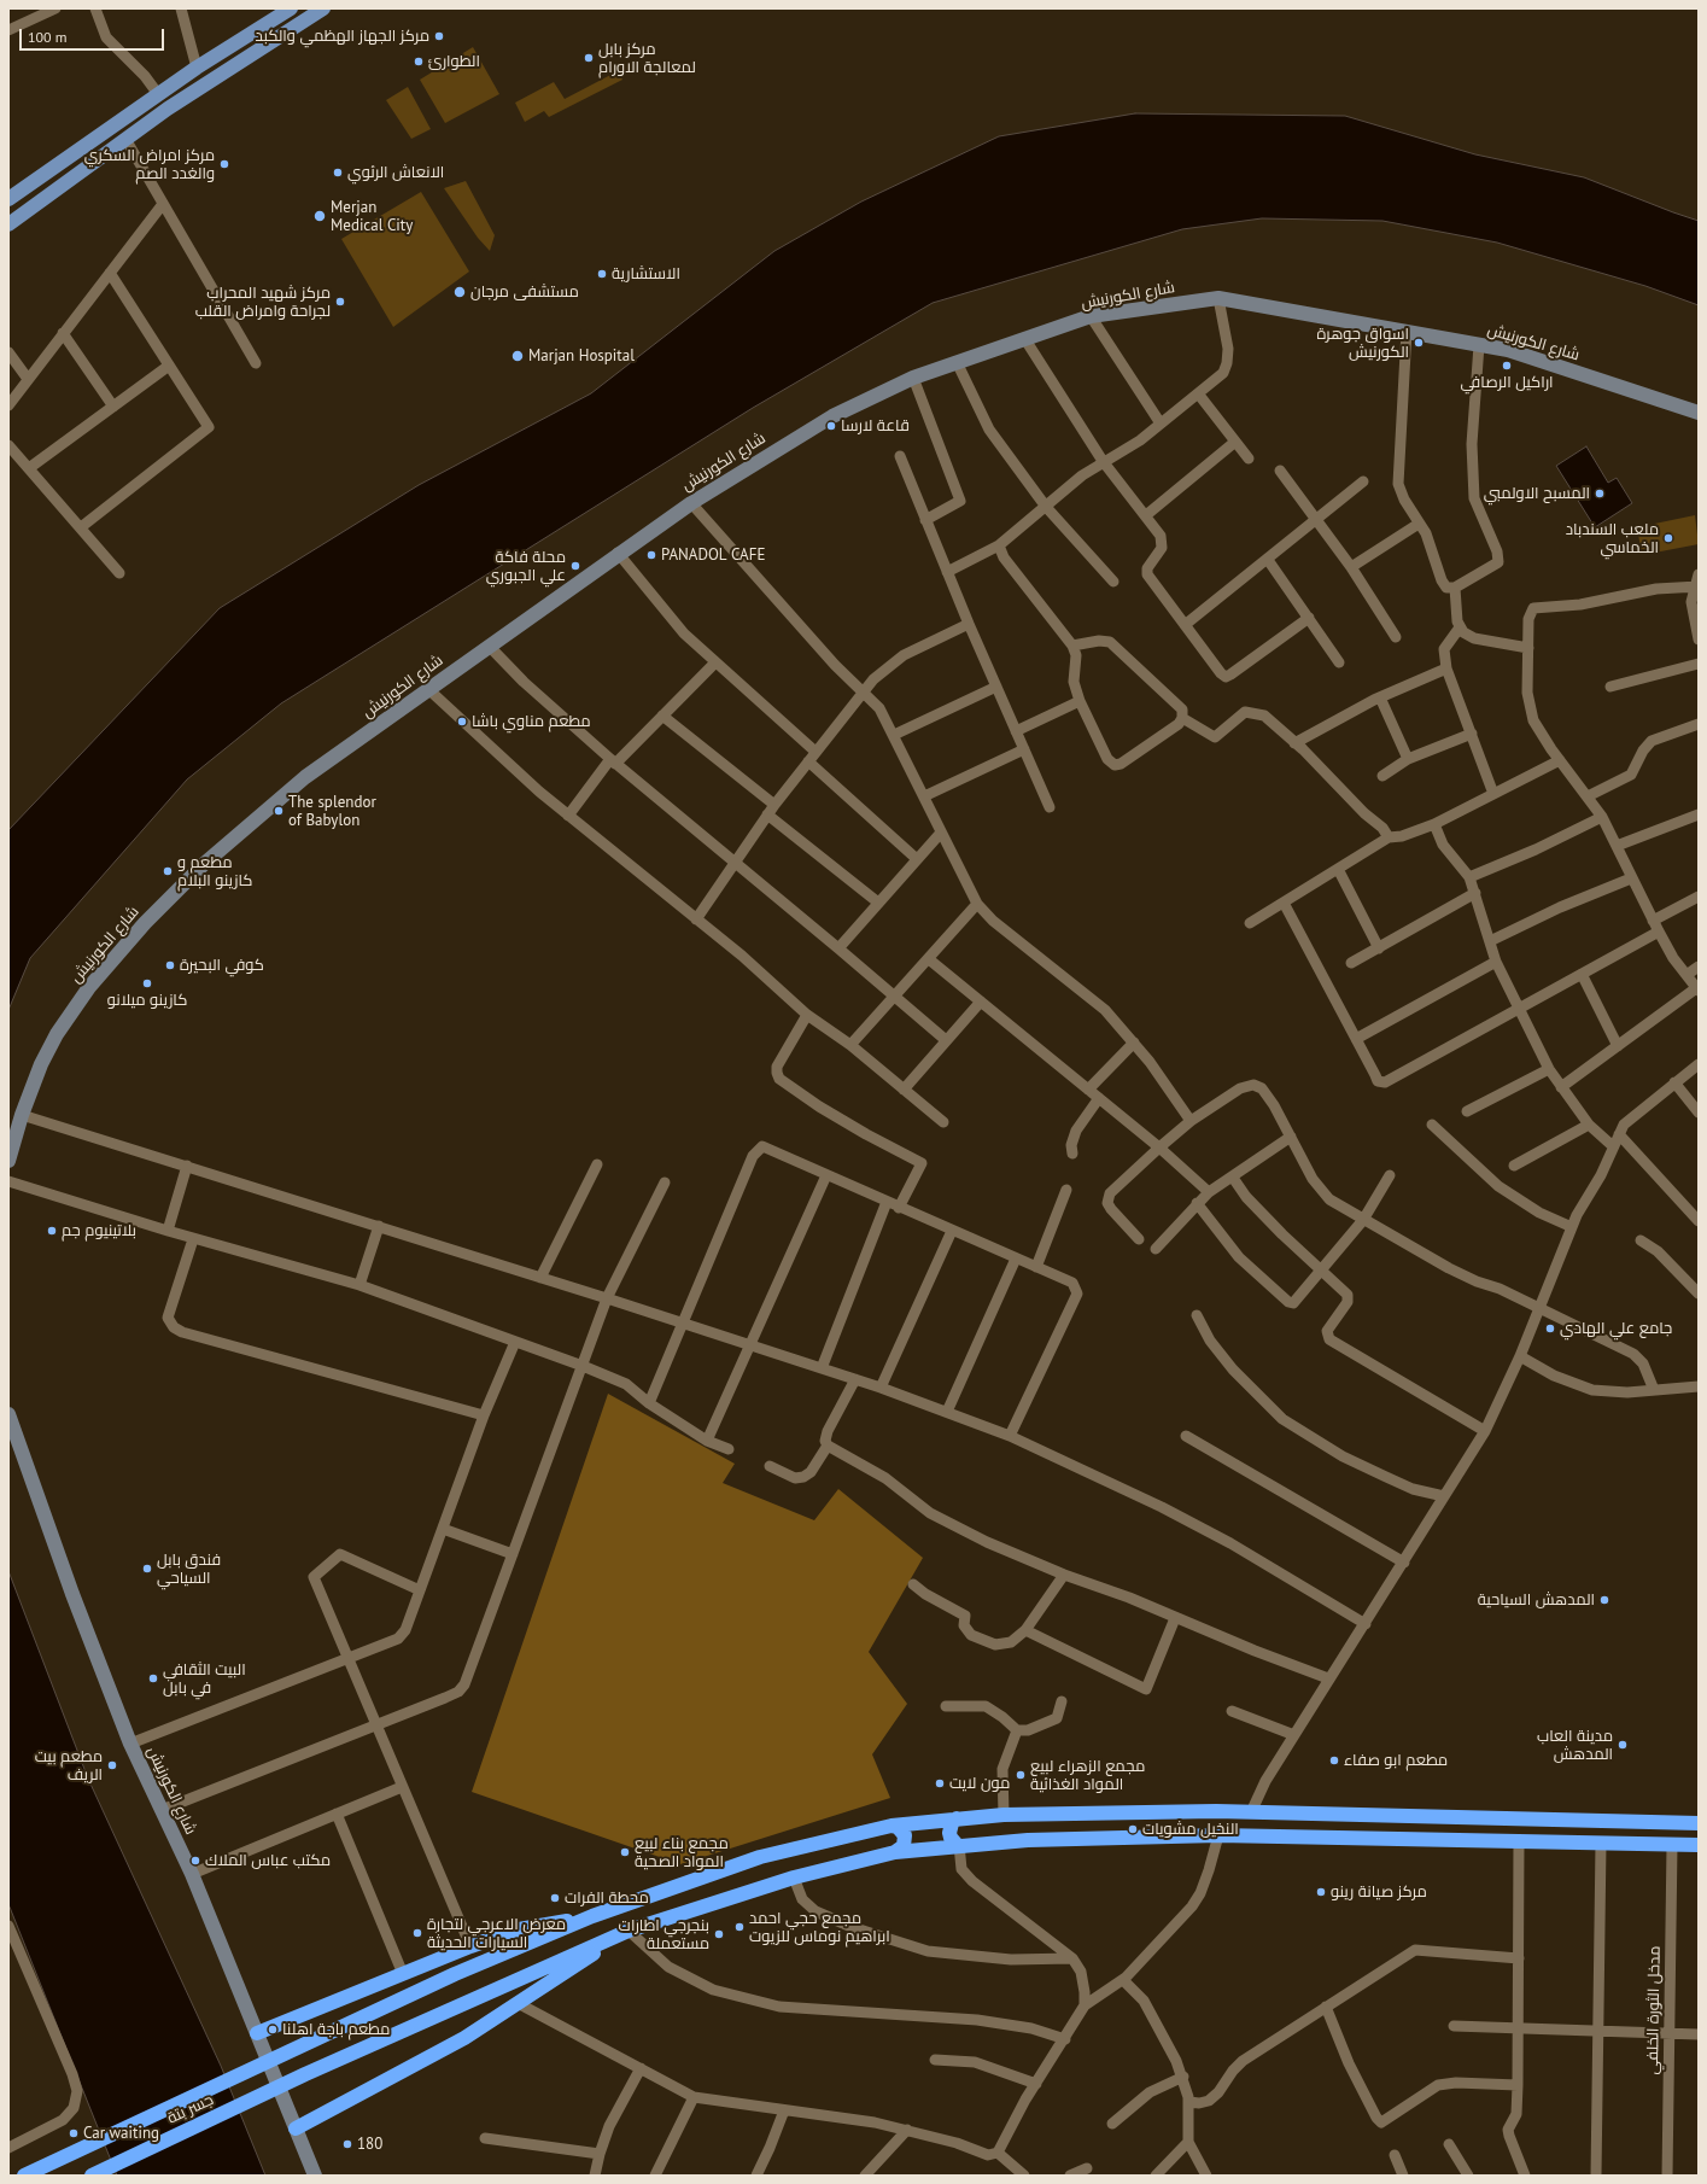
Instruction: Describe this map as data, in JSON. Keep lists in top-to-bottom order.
{
  "streets": {
    "highway": ["جسر بتة"],
    "street": ["شارع الكورنيش", "مدخل الثورة الخلفي"]
  },
  "places": [
    "مركز الجهاز الهظمي والكبد",
    "مركز بابل لمعالجة الاورام",
    "الطوارئ",
    "مركز امراض السكري والغدد الصم",
    "الانعاش الرئوي",
    "Merjan Medical City",
    "الاستشارية",
    "مستشفى مرجان",
    "مركز شهيد المحراب لجراحة وامراض القلب",
    "اسواق جوهرة الكورنيش",
    "Marjan Hospital",
    "اراكيل الرصافي",
    "قاعة لارسا",
    "المسبح الاولمبي",
    "ملعب السندباد الخماسي",
    "PANADOL CAFE",
    "محلة فاكة علي الجبوري",
    "مطعم مناوي باشا",
    "The splendor of Babylon",
    "مطعم و كازينو البلام",
    "كوفي البحيرة",
    "كازينو ميلانو",
    "بلاتينيوم جم",
    "جامع علي الهادي",
    "فندق بابل السياحي",
    "المدهش السياحية",
    "البيت الثقافي في بابل",
    "مدينة العاب المدهش",
    "مطعم ابو صفاء",
    "مطعم بيت الريف",
    "مجمع الزهراء لبيع المواد الغذائية",
    "مون لايت",
    "النخيل مشويات",
    "مجمع بناء لبيع المواد الصحية",
    "مكتب عباس الملاك",
    "مركز صيانة رينو",
    "محطة الفرات",
    "مجمع حجي احمد ابراهيم نوماس للزيوت",
    "معرض الاعرجي لتجارة السيارات الحديثة",
    "بنجرجي اطارات مستعملة",
    "مطعم باجة اهلنا",
    "Car waiting",
    "180"
  ],
  "scale_bar": "100 m"
}
